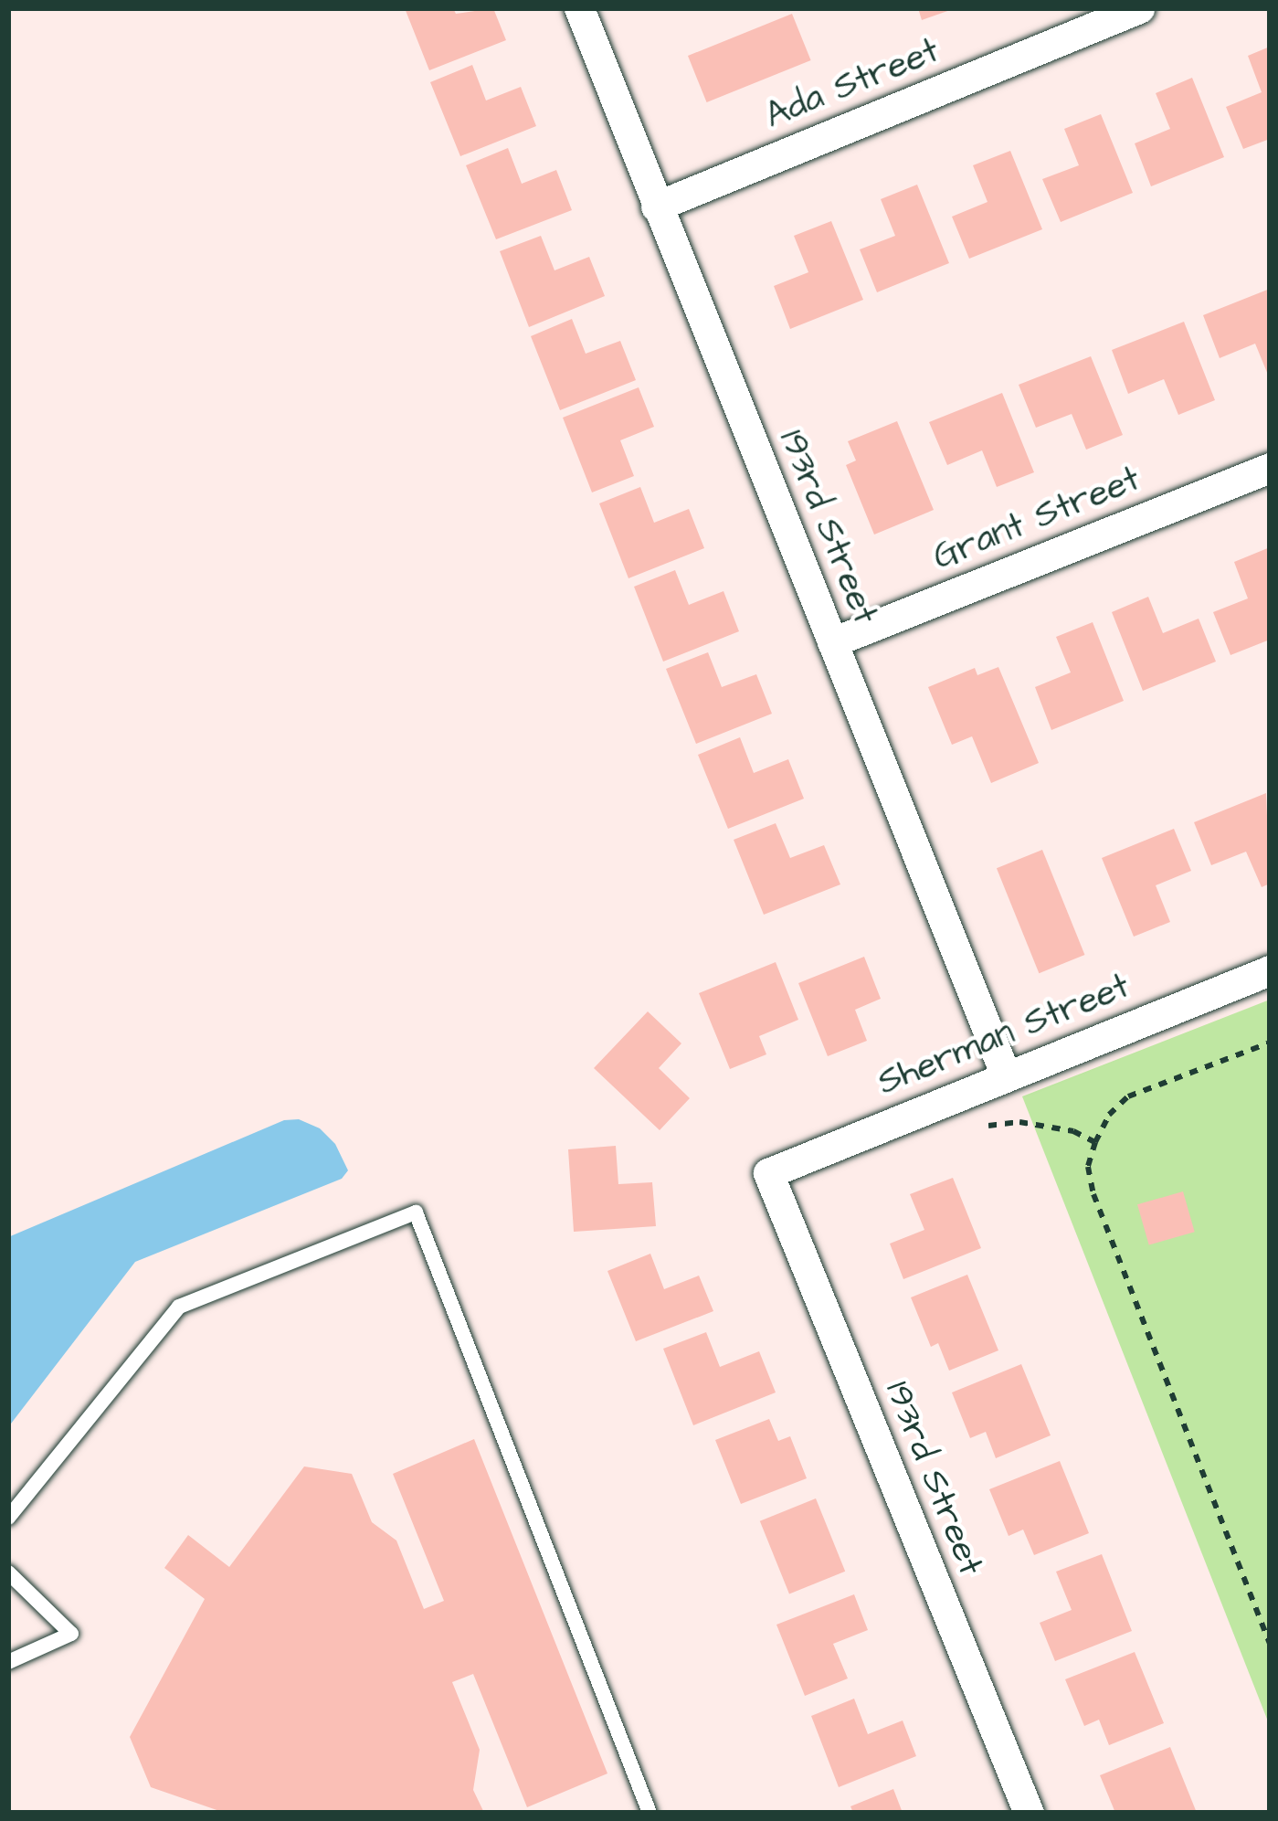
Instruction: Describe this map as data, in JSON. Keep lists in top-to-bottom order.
{
  "streets": {
    "street": [
      "Ada Street",
      "Grant Street",
      "193rd Street",
      "Sherman Street"
    ]
  },
  "crossings": [
    ["Ada Street", "193rd Street"],
    ["Grant Street", "193rd Street"],
    ["193rd Street", "Sherman Street"]
  ]
}
